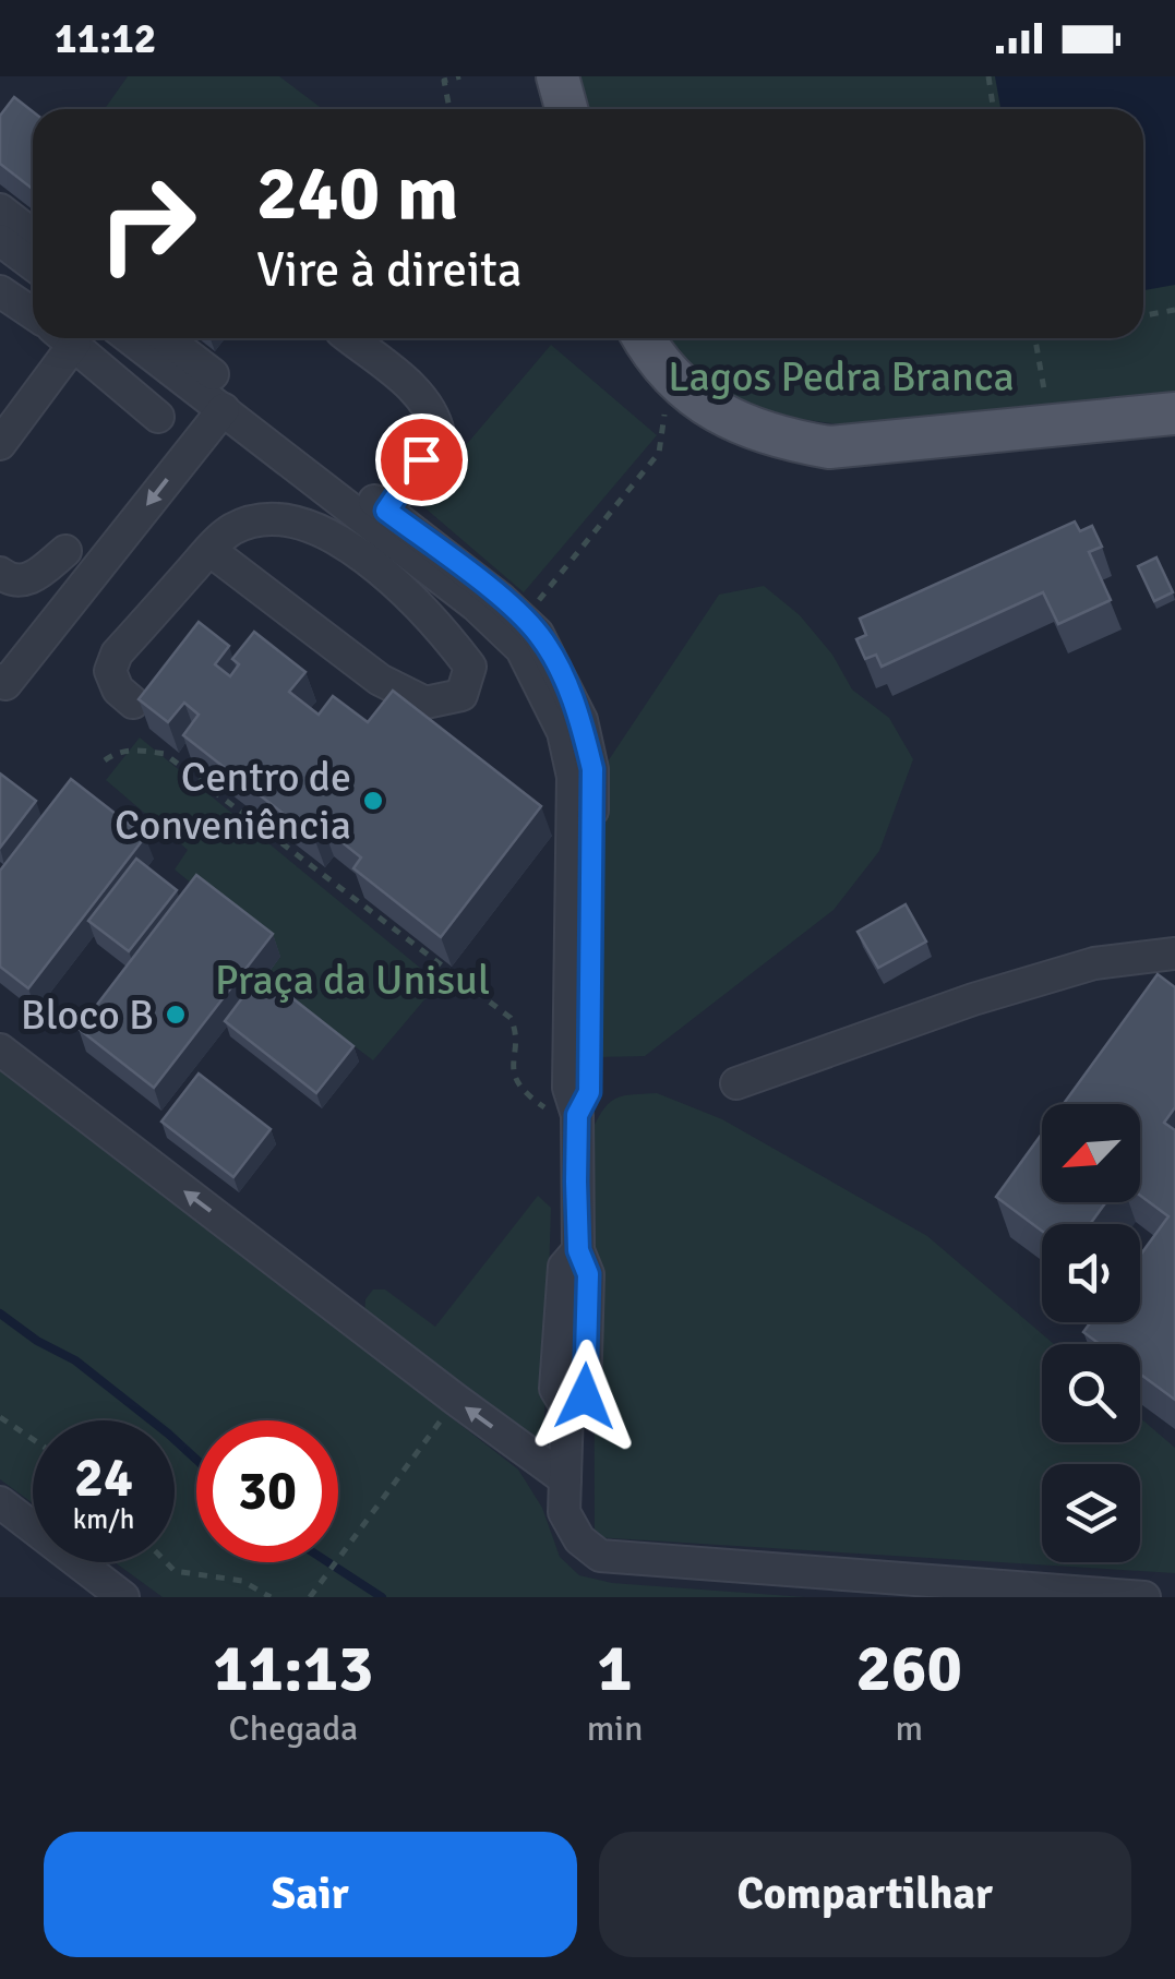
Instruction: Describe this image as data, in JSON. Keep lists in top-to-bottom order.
{
  "parks": ["Lagos Pedra Branca", "Praça da Unisul"],
  "places": ["Centro de Conveniência", "Bloco B"],
  "north": "bottom left",
  "page": {
    "status": "11:12",
    "turn": ["240 m", "Vire à direita"],
    "speed": "24 km/h",
    "limit": "30",
    "eta": [
      "11:13",
      "Chegada",
      "1",
      "min",
      "260",
      "m"
    ],
    "buttons": ["Sair", "Compartilhar"]
  }
}
